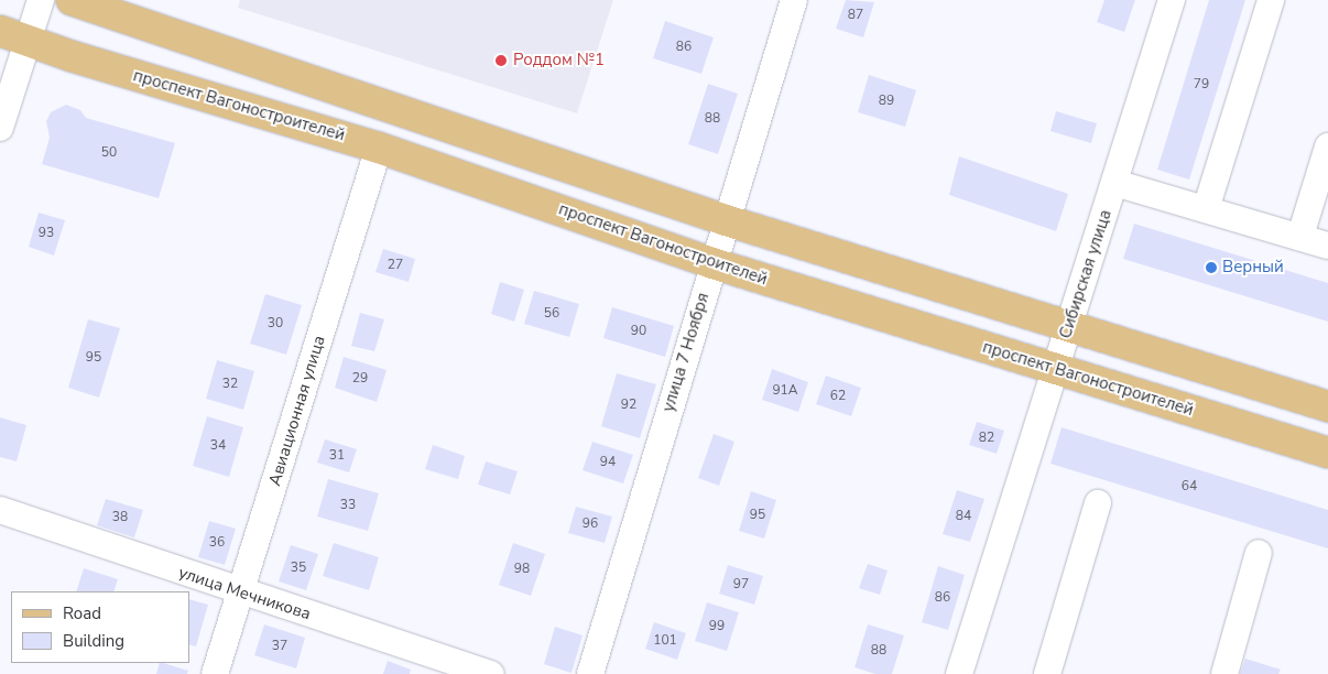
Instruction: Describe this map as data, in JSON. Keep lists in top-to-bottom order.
{
  "streets": {
    "main road": ["проспект Вагоностроителей"],
    "street": [
      "Сибирская улица",
      "улица 7 Ноября",
      "Авиационная улица",
      "улица Мечникова"
    ]
  },
  "crossings": [
    ["проспект Вагоностроителей", "Сибирская улица"],
    ["проспект Вагоностроителей", "улица 7 Ноября"],
    ["проспект Вагоностроителей", "Авиационная улица"],
    ["Авиационная улица", "улица Мечникова"]
  ],
  "places": ["Роддом №1", "Верный"],
  "house_numbers": [
    "87",
    "86",
    "79",
    "89",
    "88",
    "50",
    "93",
    "27",
    "56",
    "30",
    "90",
    "95",
    "29",
    "32",
    "91А",
    "62",
    "92",
    "82",
    "34",
    "31",
    "94",
    "64",
    "33",
    "95",
    "84",
    "38",
    "96",
    "36",
    "35",
    "98",
    "97",
    "86",
    "99",
    "101",
    "37",
    "88"
  ],
  "legend": ["Road", "Building"]
}
